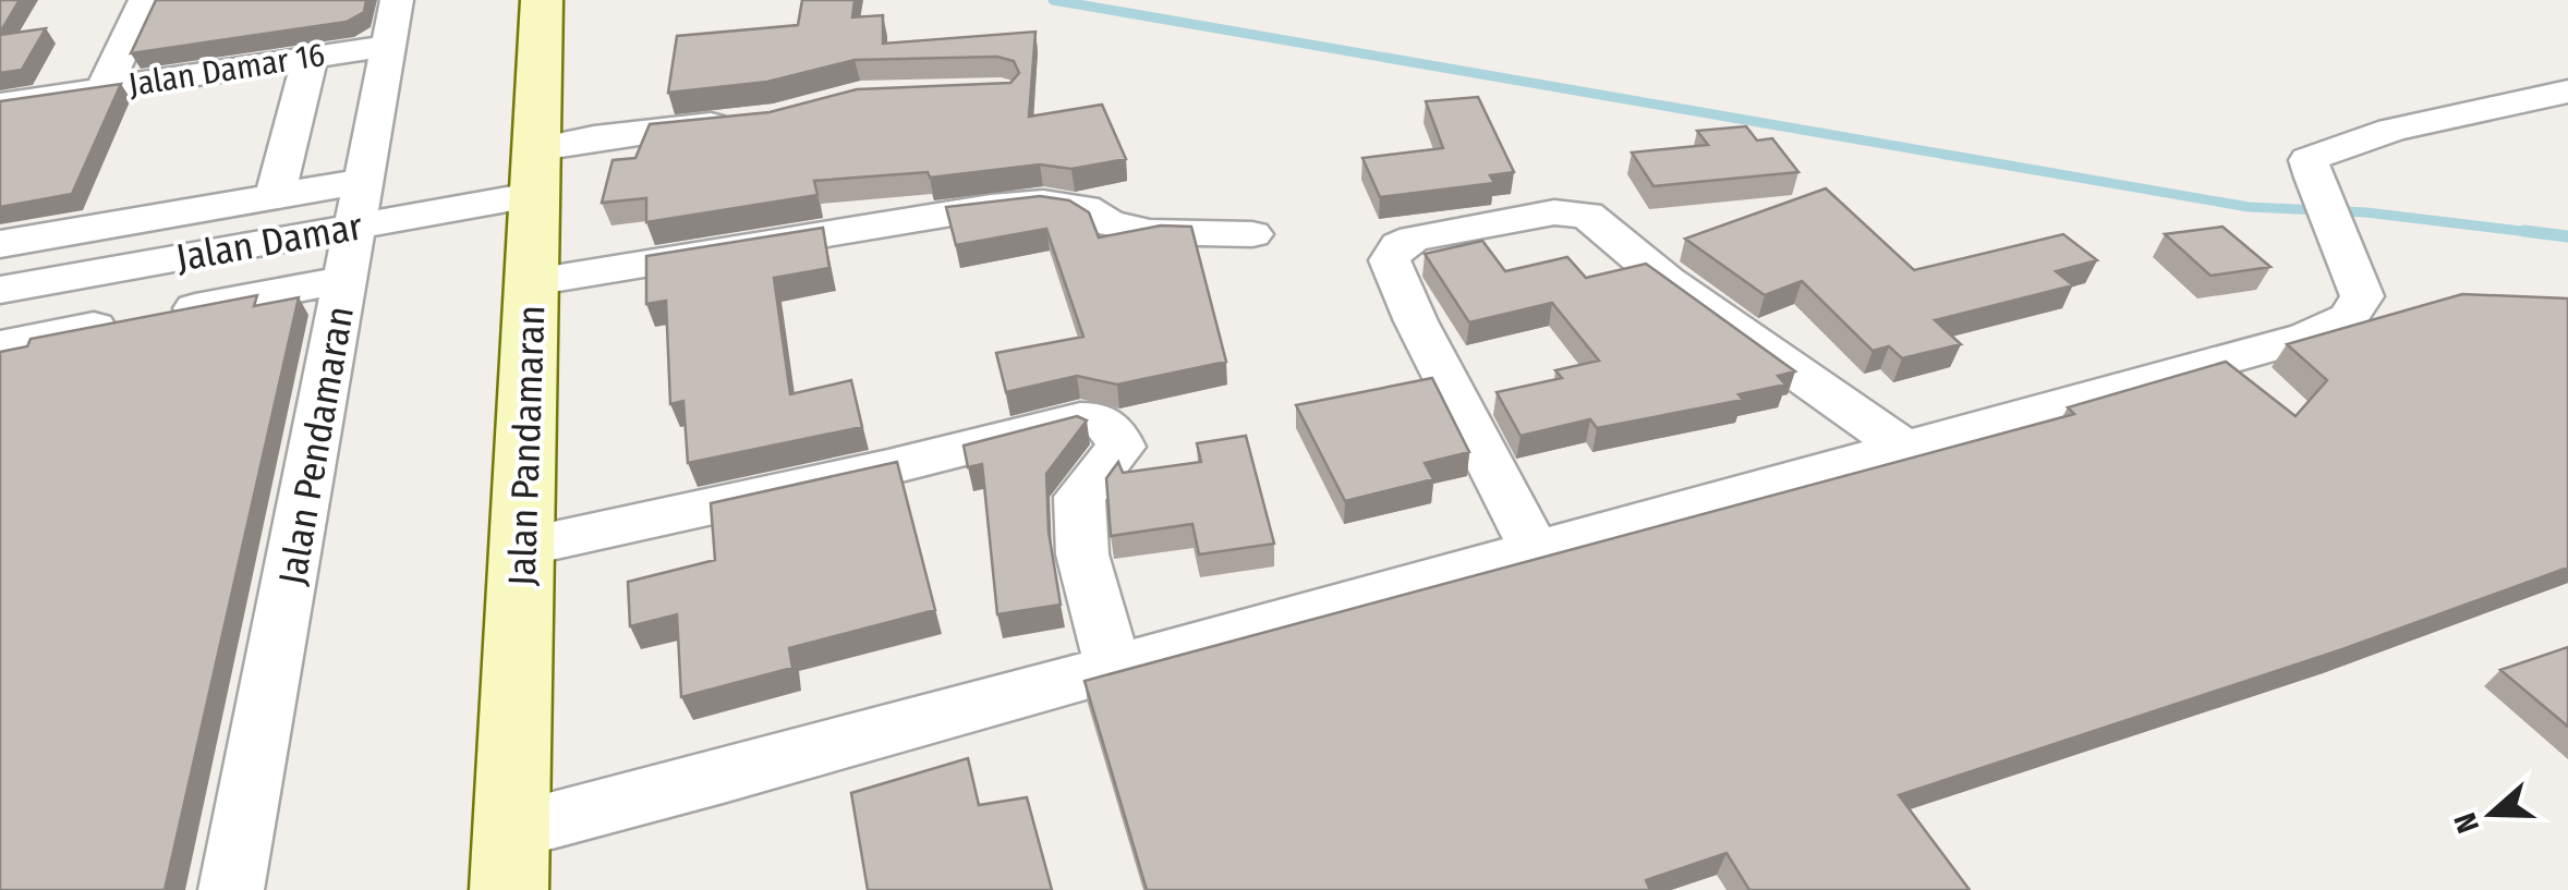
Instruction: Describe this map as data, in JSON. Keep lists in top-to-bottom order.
{
  "streets": {
    "main road": ["Jalan Pandamaran"],
    "street": ["Jalan Damar 16", "Jalan Damar", "Jalan Pendamaran"]
  },
  "crossings": [
    ["Jalan Damar 16", "Jalan Pendamaran"],
    ["Jalan Damar", "Jalan Pendamaran"],
    ["Jalan Damar", "Jalan Pandamaran"]
  ],
  "north": "left"
}
